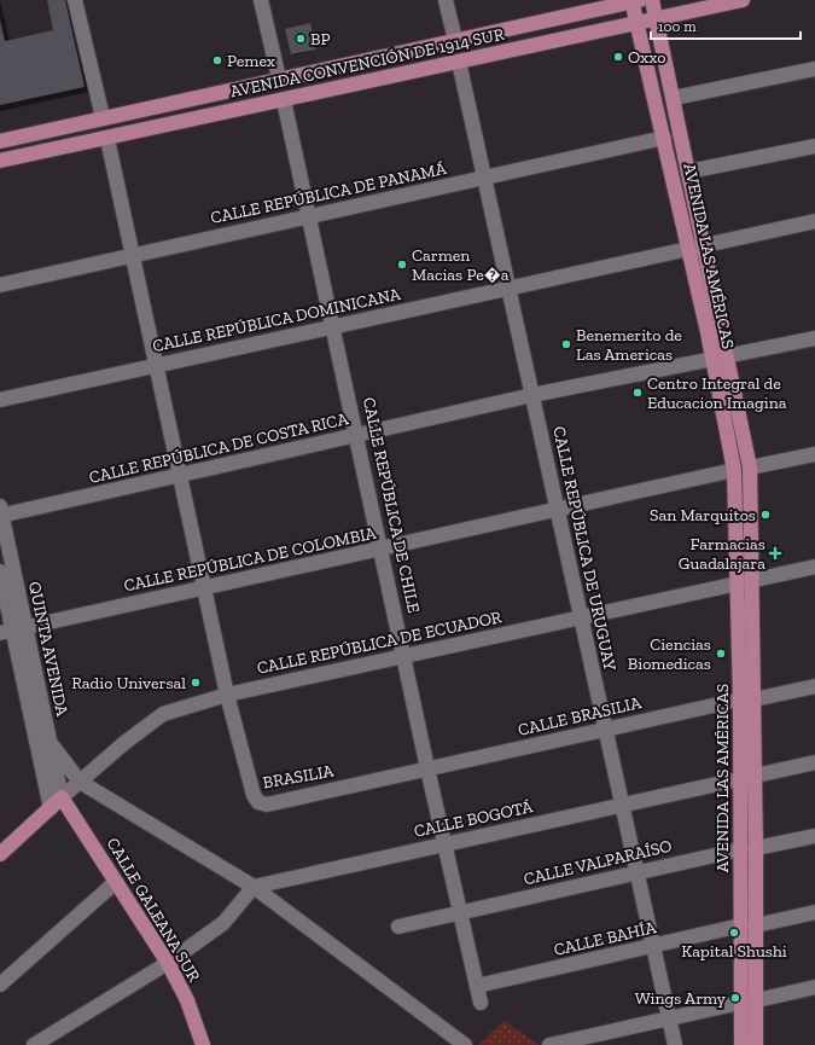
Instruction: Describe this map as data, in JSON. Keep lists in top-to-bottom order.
{
  "streets": {
    "main road": [
      "AVENIDA CONVENCIÓN DE 1914 SUR",
      "AVENIDA LAS AMÉRICAS",
      "CALLE REPÚBLICA DE ECUADOR",
      "CALLE GALEANA SUR"
    ],
    "street": [
      "CALLE REPÚBLICA DE PANAMÁ",
      "CALLE REPÚBLICA DOMINICANA",
      "CALLE REPÚBLICA DE COSTA RICA",
      "CALLE REPÚBLICA DE CHILE",
      "CALLE REPÚBLICA DE URUGUAY",
      "CALLE REPÚBLICA DE COLOMBIA",
      "QUINTA AVENIDA",
      "CALLE BRASILIA",
      "BRASILIA",
      "CALLE BOGOTÁ",
      "CALLE VALPARAÍSO",
      "CALLE BAHÍA"
    ]
  },
  "crossings": [
    ["AVENIDA CONVENCIÓN DE 1914 SUR", "AVENIDA LAS AMÉRICAS"],
    ["AVENIDA CONVENCIÓN DE 1914 SUR", "CALLE REPÚBLICA DE CHILE"],
    ["AVENIDA CONVENCIÓN DE 1914 SUR", "CALLE REPÚBLICA DE URUGUAY"],
    ["CALLE REPÚBLICA DE PANAMÁ", "AVENIDA LAS AMÉRICAS"],
    ["CALLE REPÚBLICA DE PANAMÁ", "CALLE REPÚBLICA DE CHILE"],
    ["CALLE REPÚBLICA DE PANAMÁ", "CALLE REPÚBLICA DE URUGUAY"],
    ["AVENIDA LAS AMÉRICAS", "CALLE REPÚBLICA DOMINICANA"],
    ["AVENIDA LAS AMÉRICAS", "CALLE REPÚBLICA DE COSTA RICA"],
    ["AVENIDA LAS AMÉRICAS", "CALLE REPÚBLICA DE COLOMBIA"],
    ["AVENIDA LAS AMÉRICAS", "CALLE REPÚBLICA DE ECUADOR"],
    ["AVENIDA LAS AMÉRICAS", "CALLE BRASILIA"],
    ["AVENIDA LAS AMÉRICAS", "CALLE BOGOTÁ"],
    ["AVENIDA LAS AMÉRICAS", "CALLE VALPARAÍSO"],
    ["AVENIDA LAS AMÉRICAS", "CALLE BAHÍA"],
    ["CALLE REPÚBLICA DOMINICANA", "CALLE REPÚBLICA DE CHILE"],
    ["CALLE REPÚBLICA DOMINICANA", "CALLE REPÚBLICA DE URUGUAY"],
    ["CALLE REPÚBLICA DE COSTA RICA", "CALLE REPÚBLICA DE CHILE"],
    ["CALLE REPÚBLICA DE COSTA RICA", "CALLE REPÚBLICA DE URUGUAY"],
    ["CALLE REPÚBLICA DE COSTA RICA", "QUINTA AVENIDA"],
    ["CALLE REPÚBLICA DE CHILE", "CALLE REPÚBLICA DE COLOMBIA"],
    ["CALLE REPÚBLICA DE CHILE", "CALLE REPÚBLICA DE ECUADOR"],
    ["CALLE REPÚBLICA DE CHILE", "CALLE BRASILIA"],
    ["CALLE REPÚBLICA DE CHILE", "BRASILIA"],
    ["CALLE REPÚBLICA DE CHILE", "CALLE BOGOTÁ"],
    ["CALLE REPÚBLICA DE CHILE", "CALLE VALPARAÍSO"],
    ["CALLE REPÚBLICA DE CHILE", "CALLE BAHÍA"],
    ["CALLE REPÚBLICA DE URUGUAY", "CALLE REPÚBLICA DE COLOMBIA"],
    ["CALLE REPÚBLICA DE URUGUAY", "CALLE REPÚBLICA DE ECUADOR"],
    ["CALLE REPÚBLICA DE URUGUAY", "CALLE BRASILIA"],
    ["CALLE REPÚBLICA DE URUGUAY", "CALLE BOGOTÁ"],
    ["CALLE REPÚBLICA DE URUGUAY", "CALLE VALPARAÍSO"],
    ["CALLE REPÚBLICA DE URUGUAY", "CALLE BAHÍA"],
    ["CALLE REPÚBLICA DE COLOMBIA", "QUINTA AVENIDA"],
    ["CALLE REPÚBLICA DE ECUADOR", "QUINTA AVENIDA"],
    ["CALLE REPÚBLICA DE ECUADOR", "BRASILIA"],
    ["CALLE REPÚBLICA DE ECUADOR", "CALLE GALEANA SUR"],
    ["QUINTA AVENIDA", "CALLE GALEANA SUR"],
    ["CALLE BRASILIA", "BRASILIA"]
  ],
  "places": {
    "other": [
      "BP",
      "Oxxo",
      "Pemex",
      "Carmen Macias Pe�a",
      "Benemerito de Las Americas",
      "Centro Integral de Educacion Imagina",
      "San Marquitos",
      "Ciencias Biomedicas",
      "Radio Universal",
      "Kapital Shushi",
      "Wings Army"
    ],
    "health": ["Farmacias Guadalajara"]
  },
  "scale_bar": "100 m"
}
